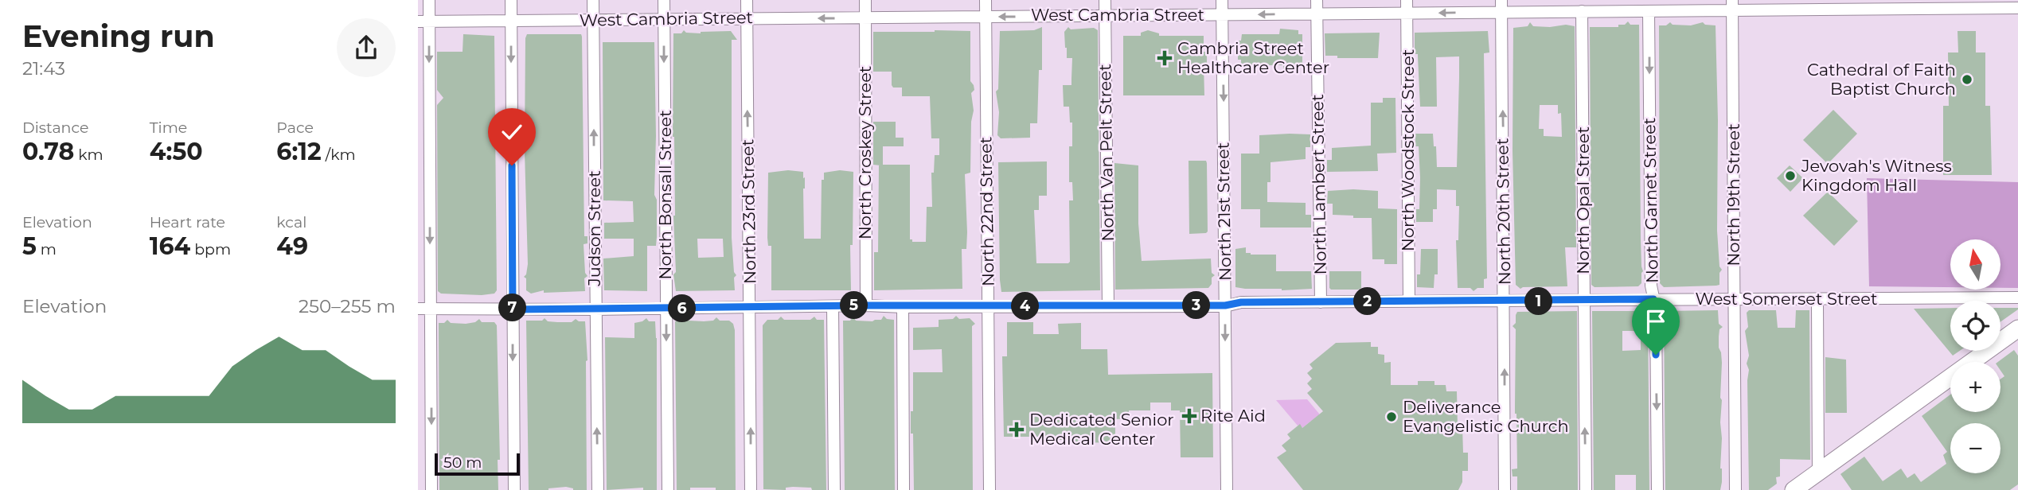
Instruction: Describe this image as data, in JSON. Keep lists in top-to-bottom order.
{
  "streets": {
    "street": [
      "West Cambria Street",
      "North Woodstock Street",
      "North Croskey Street",
      "North Van Pelt Street",
      "North Lambert Street",
      "North Bonsall Street",
      "North 19th Street",
      "North Opal Street",
      "North Garnet Street",
      "North 23rd Street",
      "North 22nd Street",
      "North 21st Street",
      "North 20th Street",
      "Judson Street",
      "West Somerset Street"
    ]
  },
  "crossings": [
    ["West Cambria Street", "North Woodstock Street"],
    ["West Cambria Street", "North Croskey Street"],
    ["West Cambria Street", "North Van Pelt Street"],
    ["West Cambria Street", "North Lambert Street"],
    ["West Cambria Street", "North Bonsall Street"],
    ["West Cambria Street", "North 19th Street"],
    ["West Cambria Street", "North Opal Street"],
    ["West Cambria Street", "North Garnet Street"],
    ["West Cambria Street", "North 23rd Street"],
    ["West Cambria Street", "North 22nd Street"],
    ["West Cambria Street", "North 21st Street"],
    ["West Cambria Street", "North 20th Street"],
    ["West Cambria Street", "Judson Street"],
    ["North Woodstock Street", "West Somerset Street"],
    ["North Croskey Street", "West Somerset Street"],
    ["North Van Pelt Street", "West Somerset Street"],
    ["North Lambert Street", "West Somerset Street"],
    ["North Bonsall Street", "West Somerset Street"],
    ["North 19th Street", "West Somerset Street"],
    ["North Opal Street", "West Somerset Street"],
    ["North Garnet Street", "West Somerset Street"],
    ["North 23rd Street", "West Somerset Street"],
    ["North 22nd Street", "West Somerset Street"],
    ["North 21st Street", "West Somerset Street"],
    ["North 20th Street", "West Somerset Street"],
    ["Judson Street", "West Somerset Street"]
  ],
  "one_way": [
    "North Bonsall Street",
    "North Opal Street",
    "North Garnet Street",
    "North 21st Street",
    "North 20th Street"
  ],
  "places": {
    "health": ["Cambria Street Healthcare Center", "Rite Aid", "Dedicated Senior Medical Center"],
    "other": ["Cathedral of Faith Baptist Church", "Jevovah's Witness Kingdom Hall", "Deliverance Evangelistic Church"]
  },
  "scale_bar": "50 m",
  "north": "top",
  "page": {
    "heading": ["Evening run", "21:43"],
    "stats": [
      ["Distance", "0.78 km"],
      ["Time", "4:50"],
      ["Pace", "6:12 /km"],
      ["Elevation", "5 m"],
      ["Heart rate", "164 bpm"],
      ["kcal", "49"]
    ],
    "map_buttons": ["+", "−"],
    "chart": ["Elevation", "250–255 m"],
    "pins": [
      "1",
      "2",
      "3",
      "5",
      "4",
      "7",
      "6"
    ],
    "scale": "50 m"
  }
}
